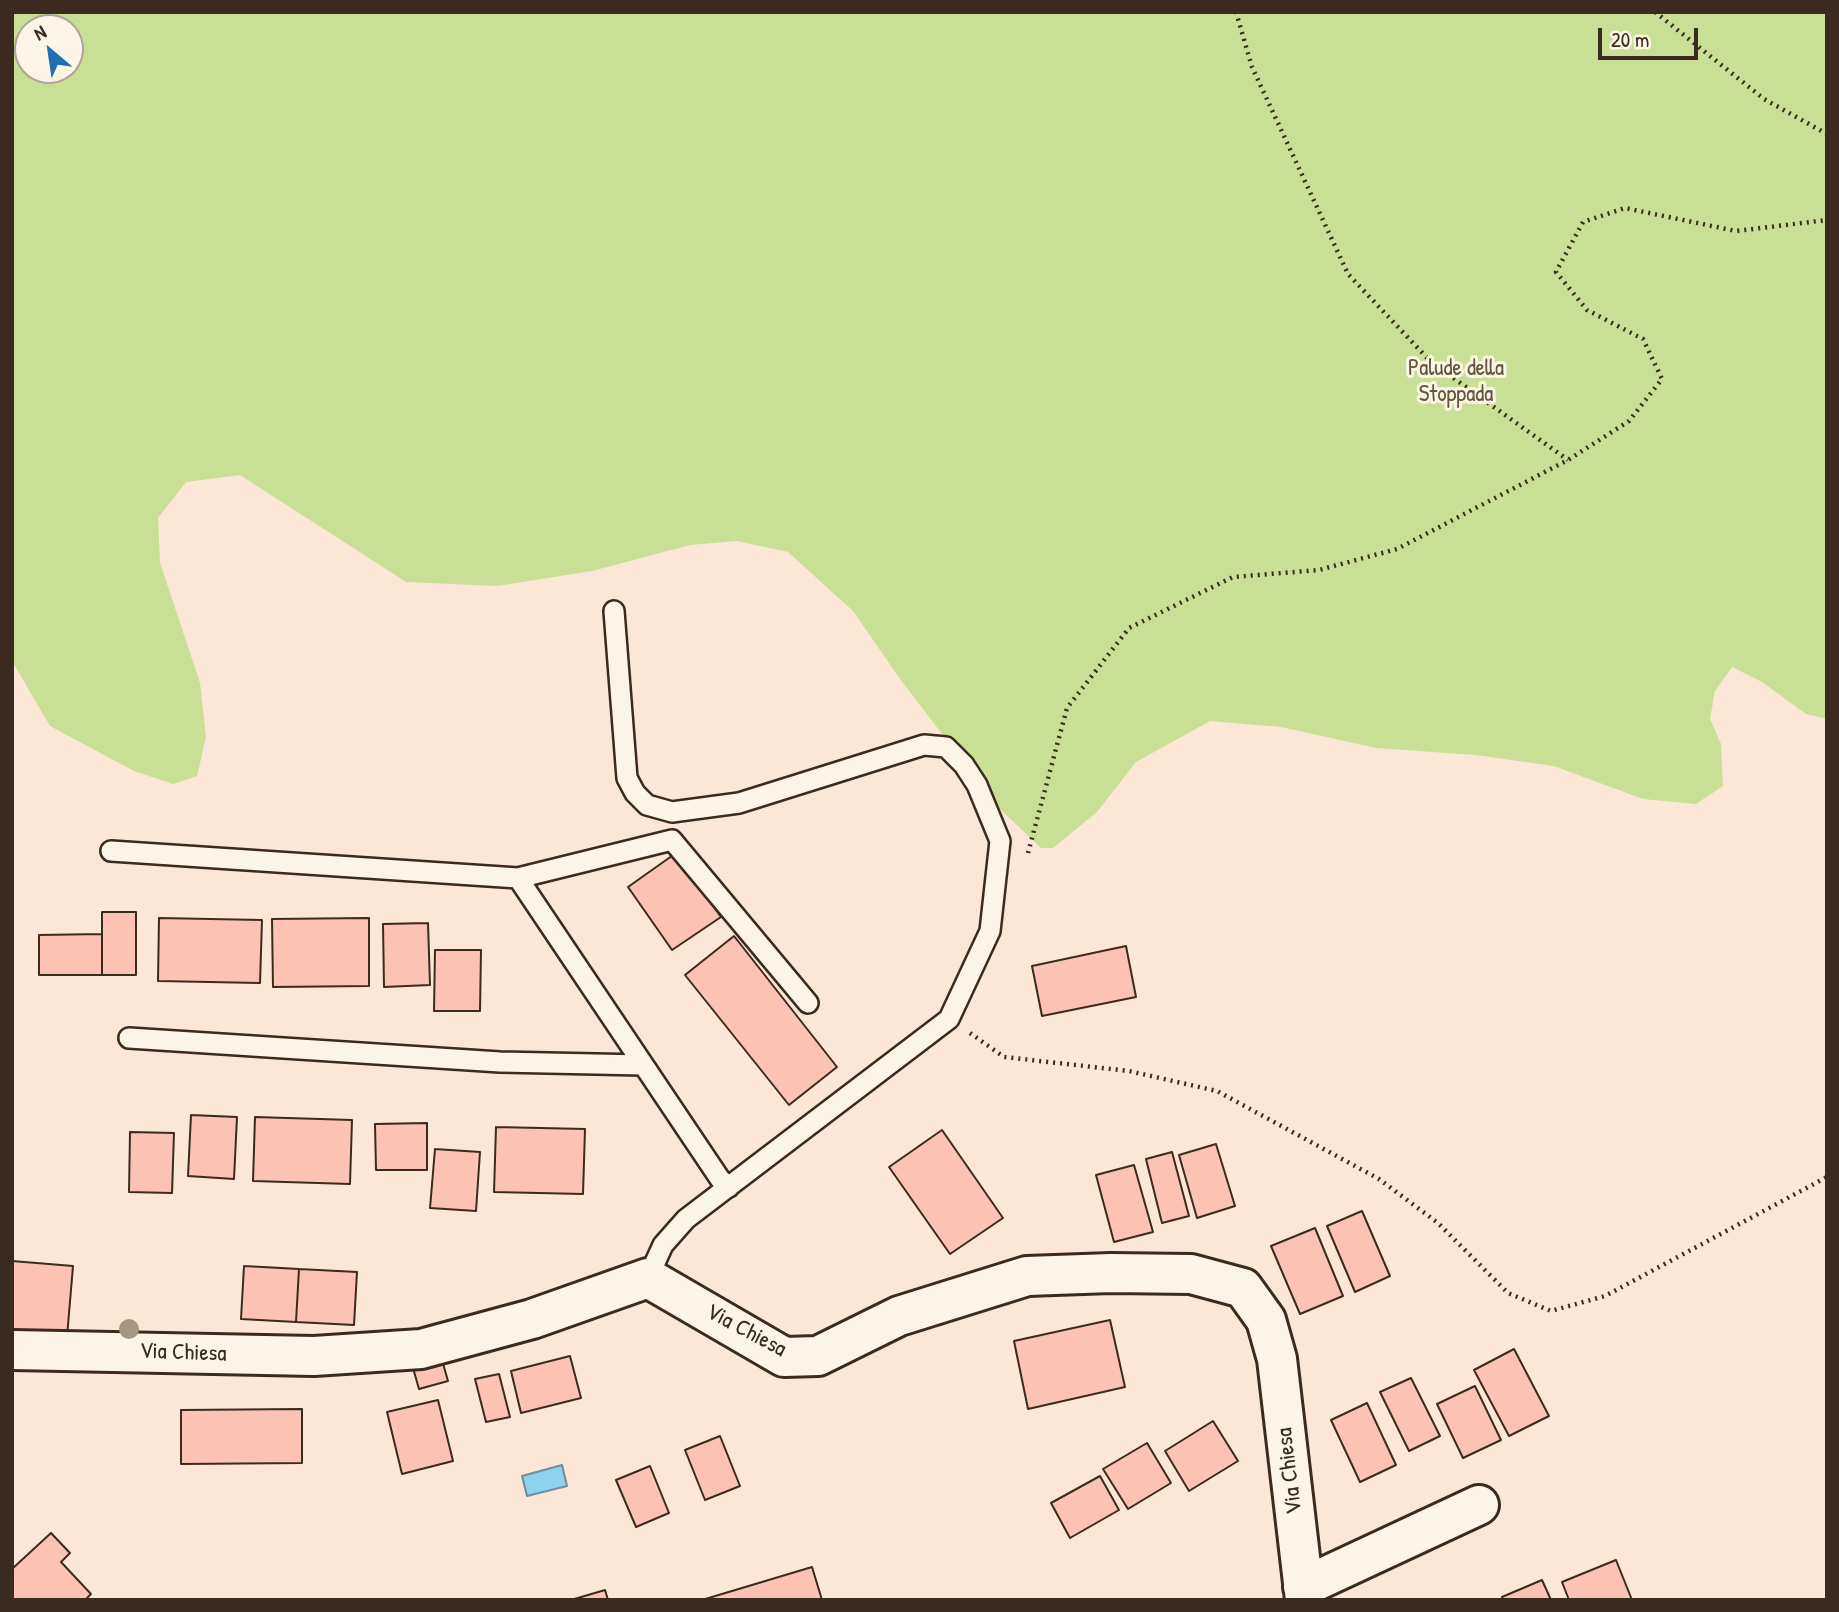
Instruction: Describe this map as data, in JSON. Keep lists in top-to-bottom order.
{
  "streets": {
    "street": ["Via Chiesa"]
  },
  "parks": ["Palude della Stoppada"],
  "scale_bar": "20 m",
  "north": "top left"
}
